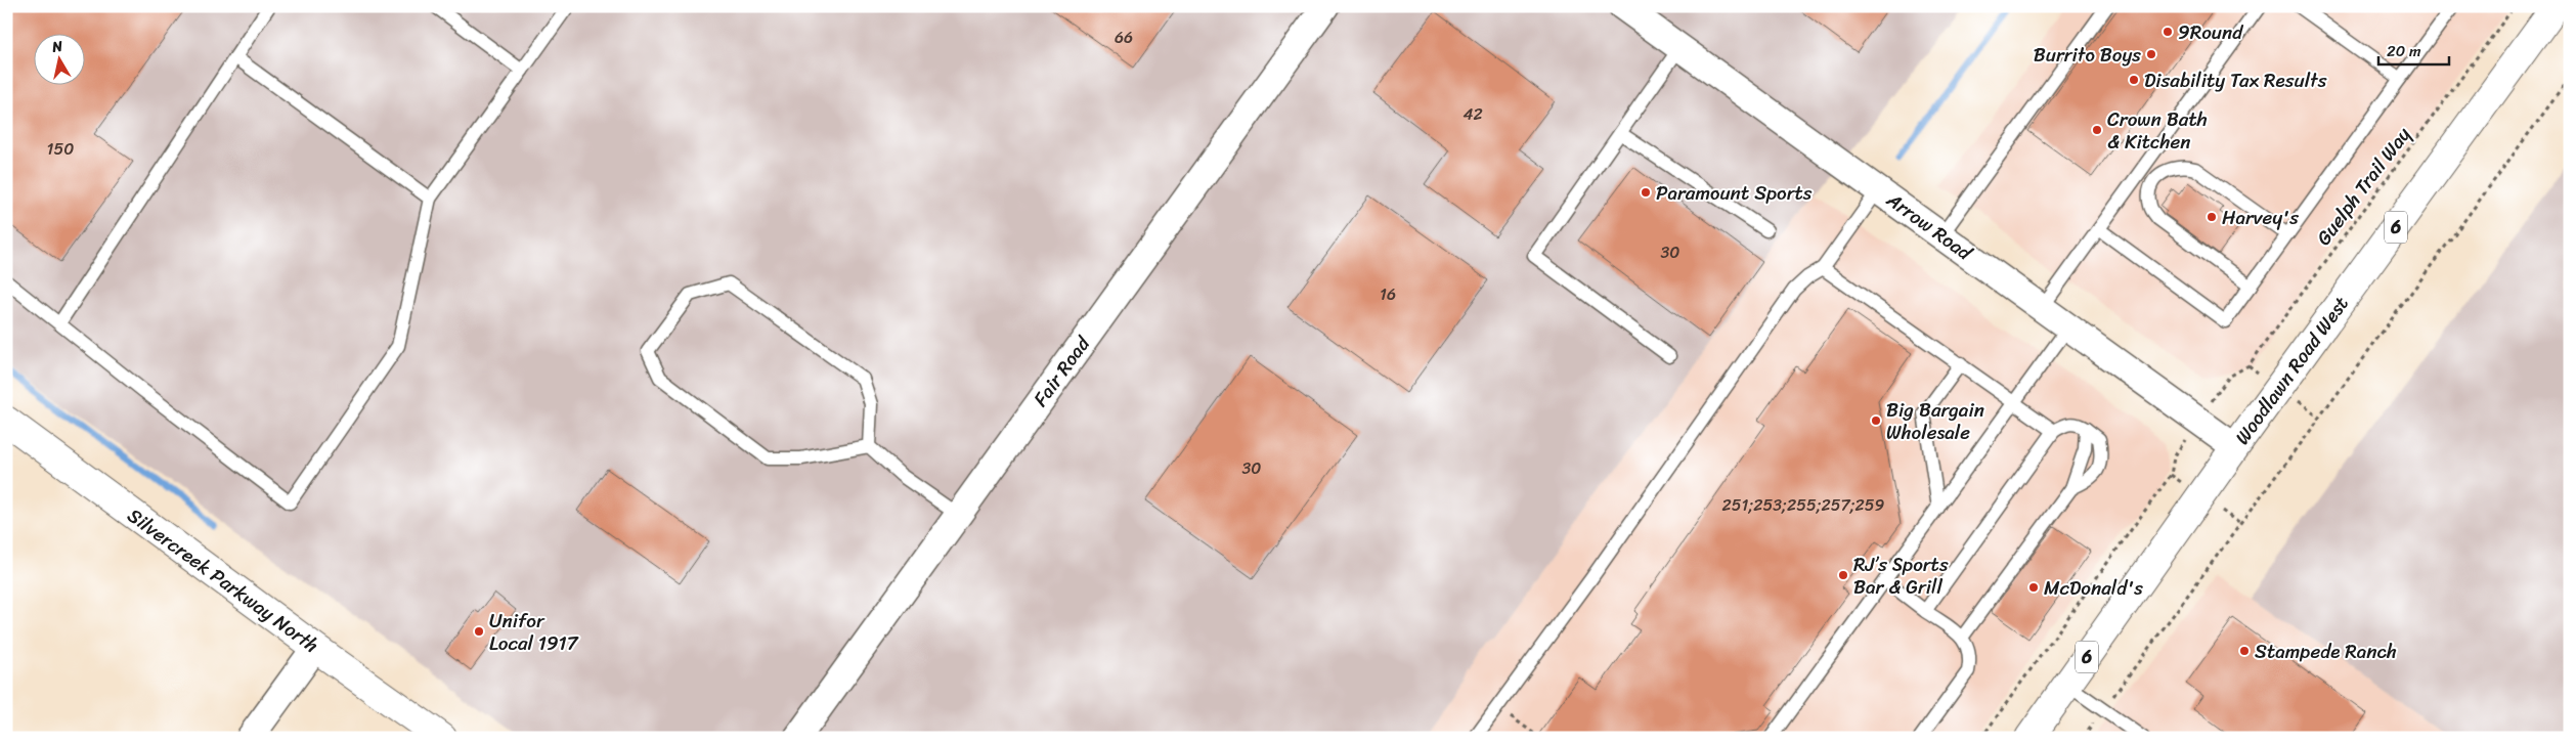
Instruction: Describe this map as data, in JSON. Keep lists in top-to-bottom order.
{
  "streets": {
    "main road": ["6", "Woodlawn Road West", "Silvercreek Parkway North"],
    "street": ["Arrow Road", "Fair Road"],
    "path": ["Guelph Trail Way"]
  },
  "crossings": [
    ["Arrow Road", "Woodlawn Road West"]
  ],
  "places": [
    "9Round",
    "Burrito Boys",
    "Disability Tax Results",
    "Crown Bath & Kitchen",
    "Paramount Sports",
    "Harvey's",
    "Big Bargain Wholesale",
    "RJ’s Sports Bar & Grill",
    "McDonald's",
    "Unifor Local 1917",
    "Stampede Ranch"
  ],
  "house_numbers": [
    "66",
    "42",
    "150",
    "30",
    "16",
    "30",
    "251;253;255;257;259"
  ],
  "scale_bar": "20 m",
  "north": "top"
}
